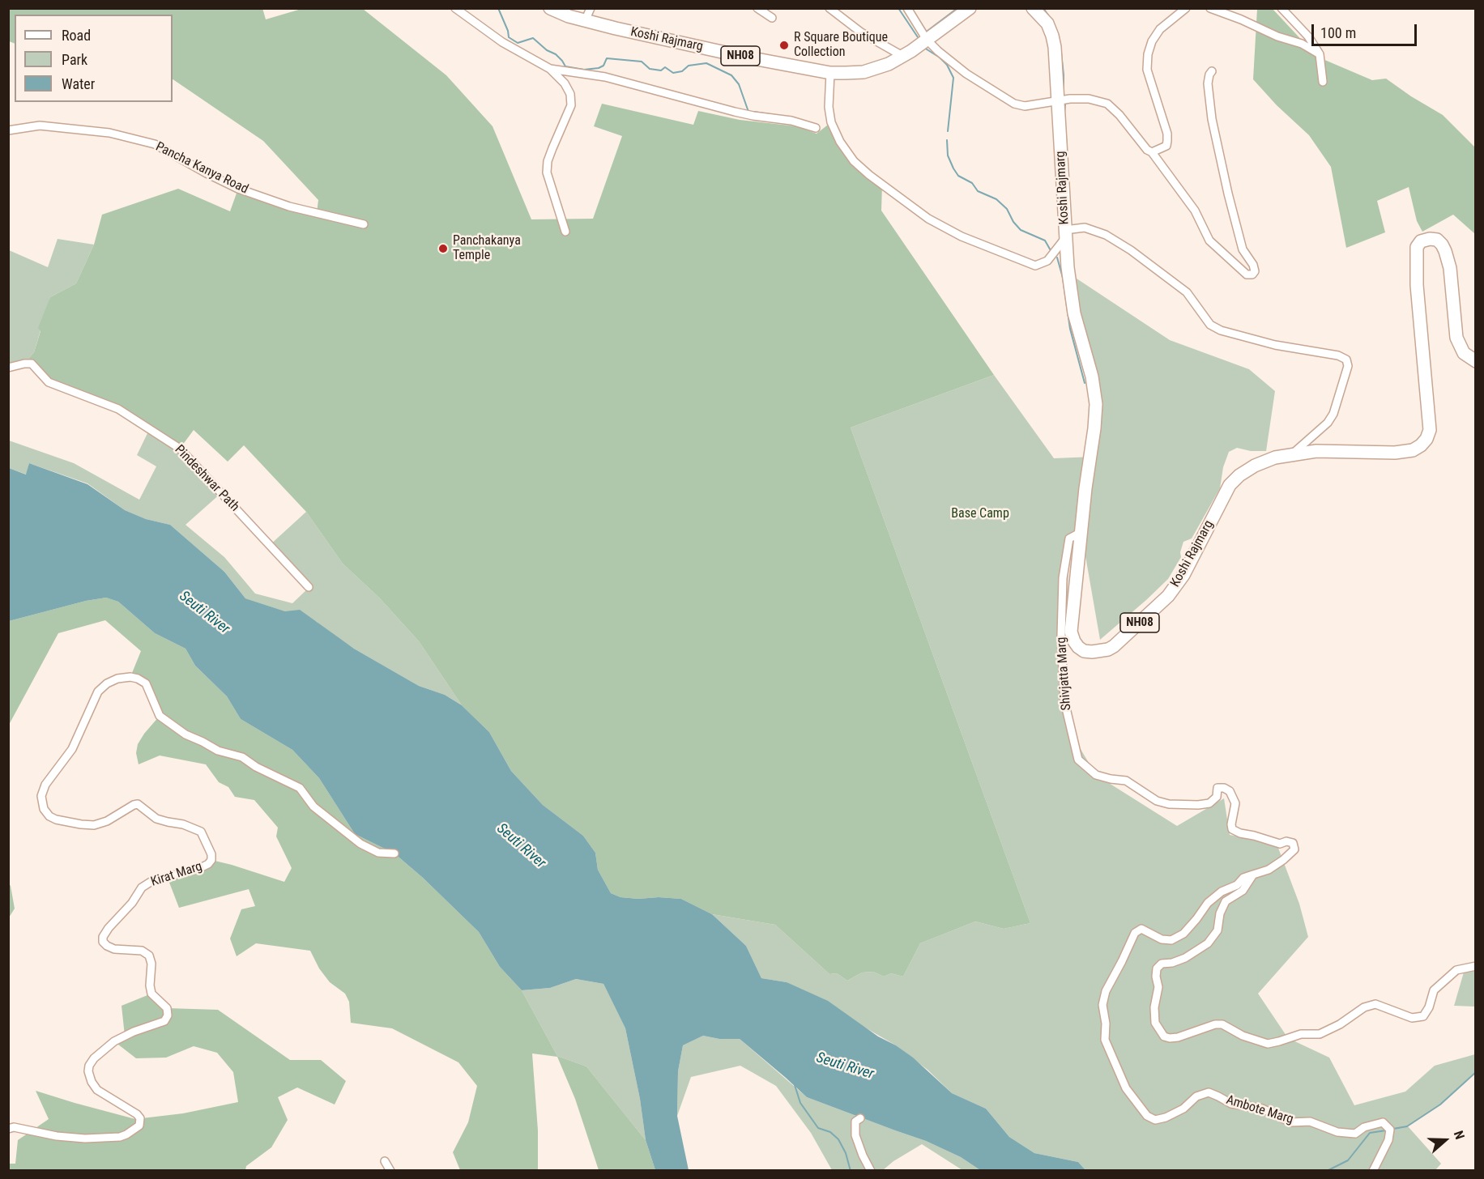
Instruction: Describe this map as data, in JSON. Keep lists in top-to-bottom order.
{
  "streets": {
    "main road": ["Koshi Rajmarg", "NH08"],
    "street": [
      "Pancha Kanya Road",
      "Pindeshwar Path",
      "Shivjatta Marg",
      "Kirat Marg",
      "Ambote Marg"
    ]
  },
  "crossings": [
    ["Koshi Rajmarg", "Shivjatta Marg"],
    ["Shivjatta Marg", "Ambote Marg"]
  ],
  "water": ["Seuti River"],
  "parks": ["Base Camp"],
  "places": ["R Square Boutique Collection", "Panchakanya Temple"],
  "legend": ["Road", "Park", "Water"],
  "scale_bar": "100 m",
  "north": "right"
}
